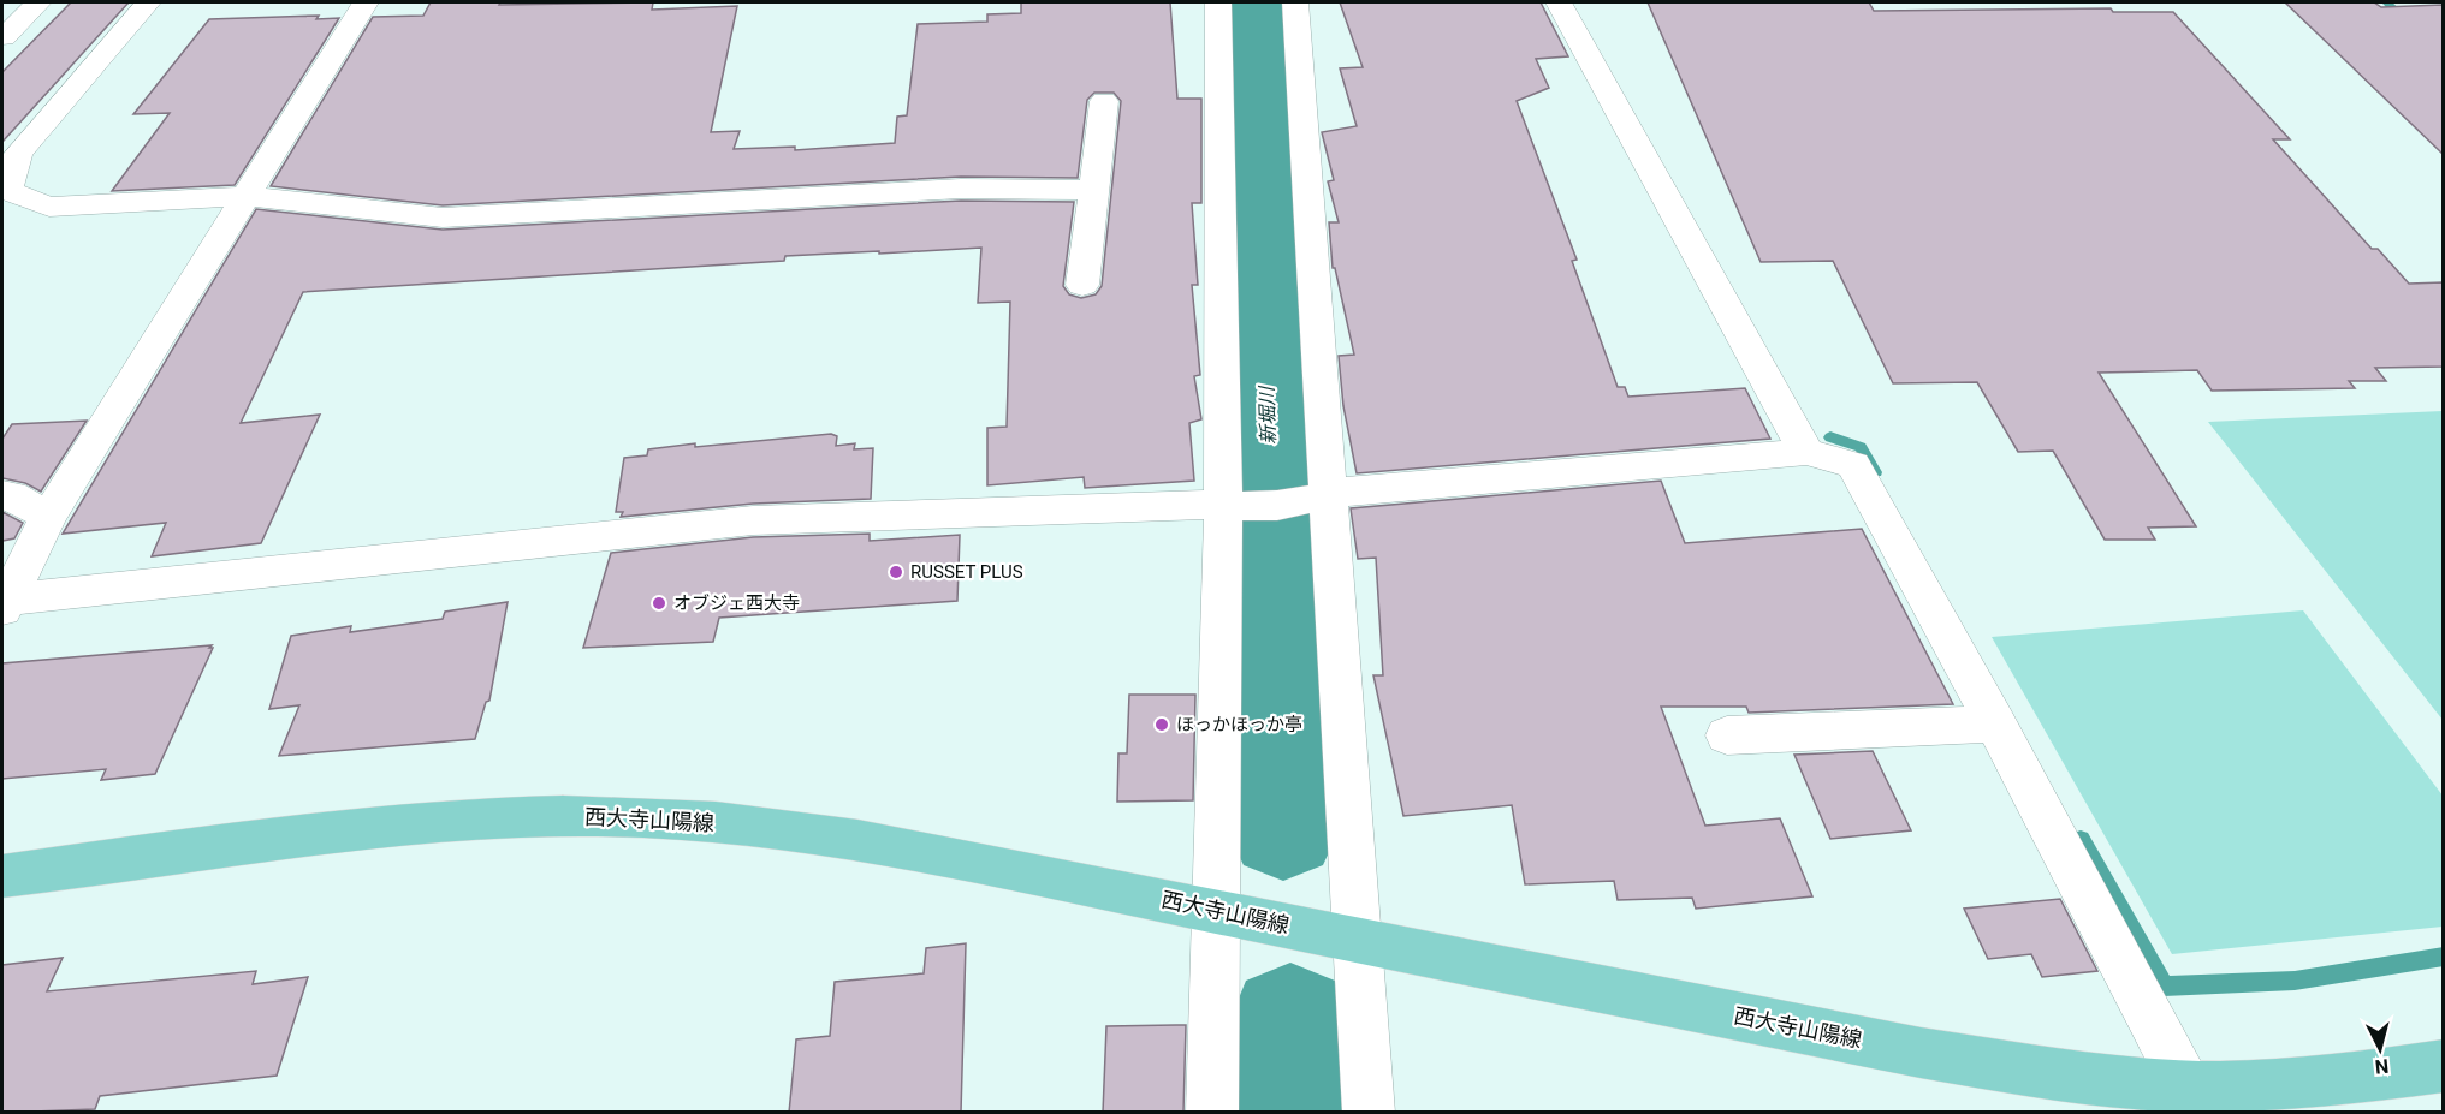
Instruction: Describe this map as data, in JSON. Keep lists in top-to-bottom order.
{
  "streets": {
    "main road": ["西大寺山陽線"]
  },
  "water": ["新堀川"],
  "places": ["RUSSET PLUS", "オブジェ西大寺", "ほっかほっか亭"],
  "north": "bottom"
}
